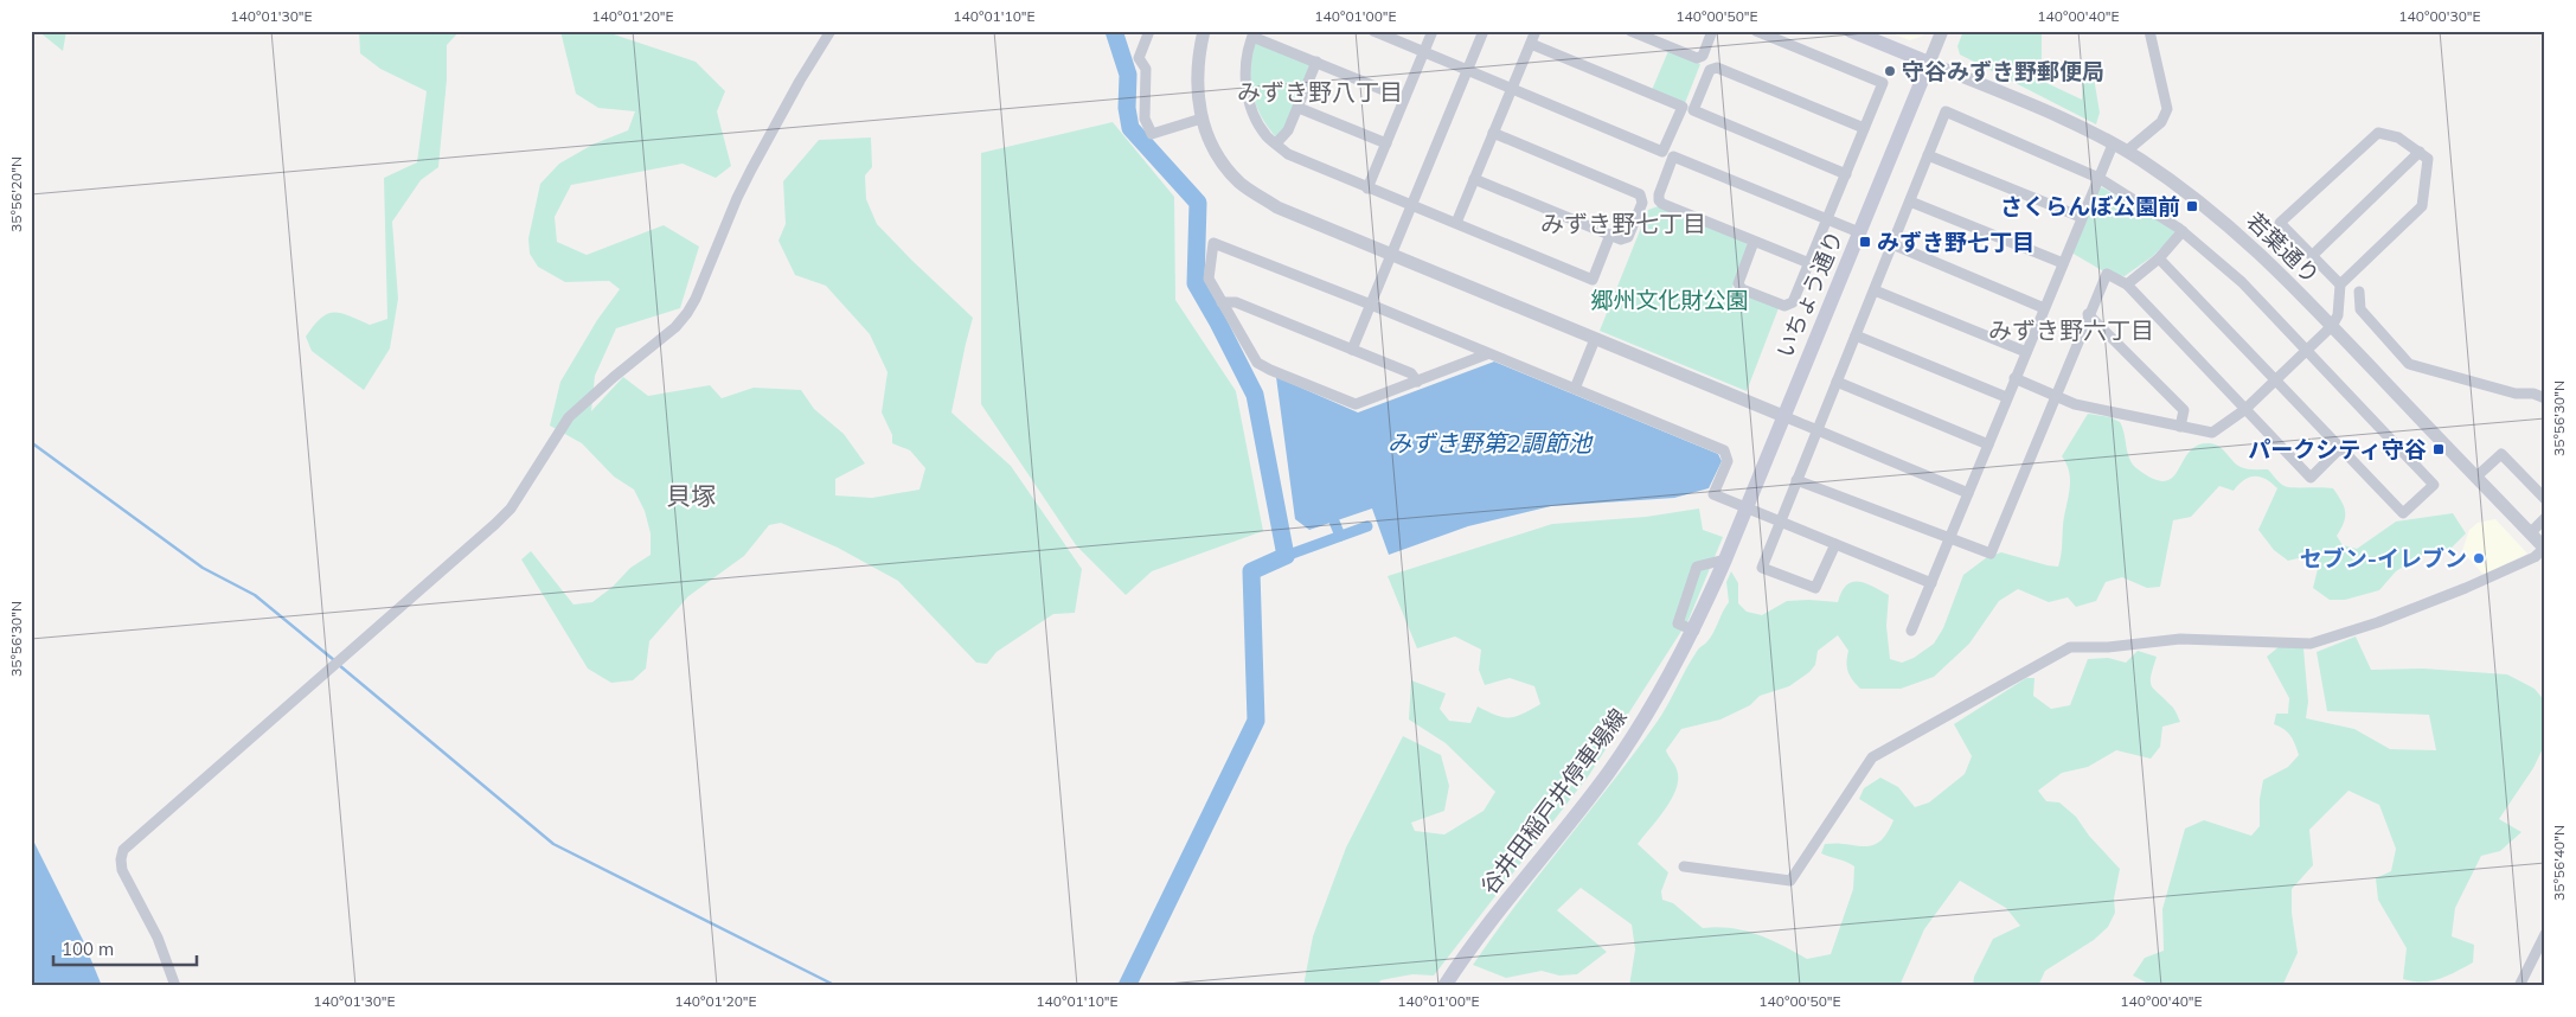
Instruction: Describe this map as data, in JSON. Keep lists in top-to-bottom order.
{
  "streets": {
    "main road": ["いちょう通り", "谷井田稲戸井停車場線"],
    "street": ["若葉通り"]
  },
  "crossings": [
    ["若葉通り", "いちょう通り"],
    ["いちょう通り", "谷井田稲戸井停車場線"]
  ],
  "districts": [
    "みずき野八丁目",
    "みずき野七丁目",
    "みずき野六丁目",
    "貝塚"
  ],
  "water": ["みずき野第2調節池"],
  "parks": ["郷州文化財公園"],
  "places": {
    "other": ["守谷みずき野郵便局", "セブン-イレブン"],
    "transit": ["さくらんぼ公園前", "みずき野七丁目", "パークシティ守谷"]
  },
  "scale_bar": "100 m",
  "coordinates": [
    "140°01'30\"E",
    "140°01'20\"E",
    "140°01'10\"E",
    "140°01'00\"E",
    "140°00'50\"E",
    "140°00'40\"E",
    "140°00'30\"E",
    "35°56'20\"N",
    "35°56'30\"N",
    "35°56'40\"N"
  ]
}
